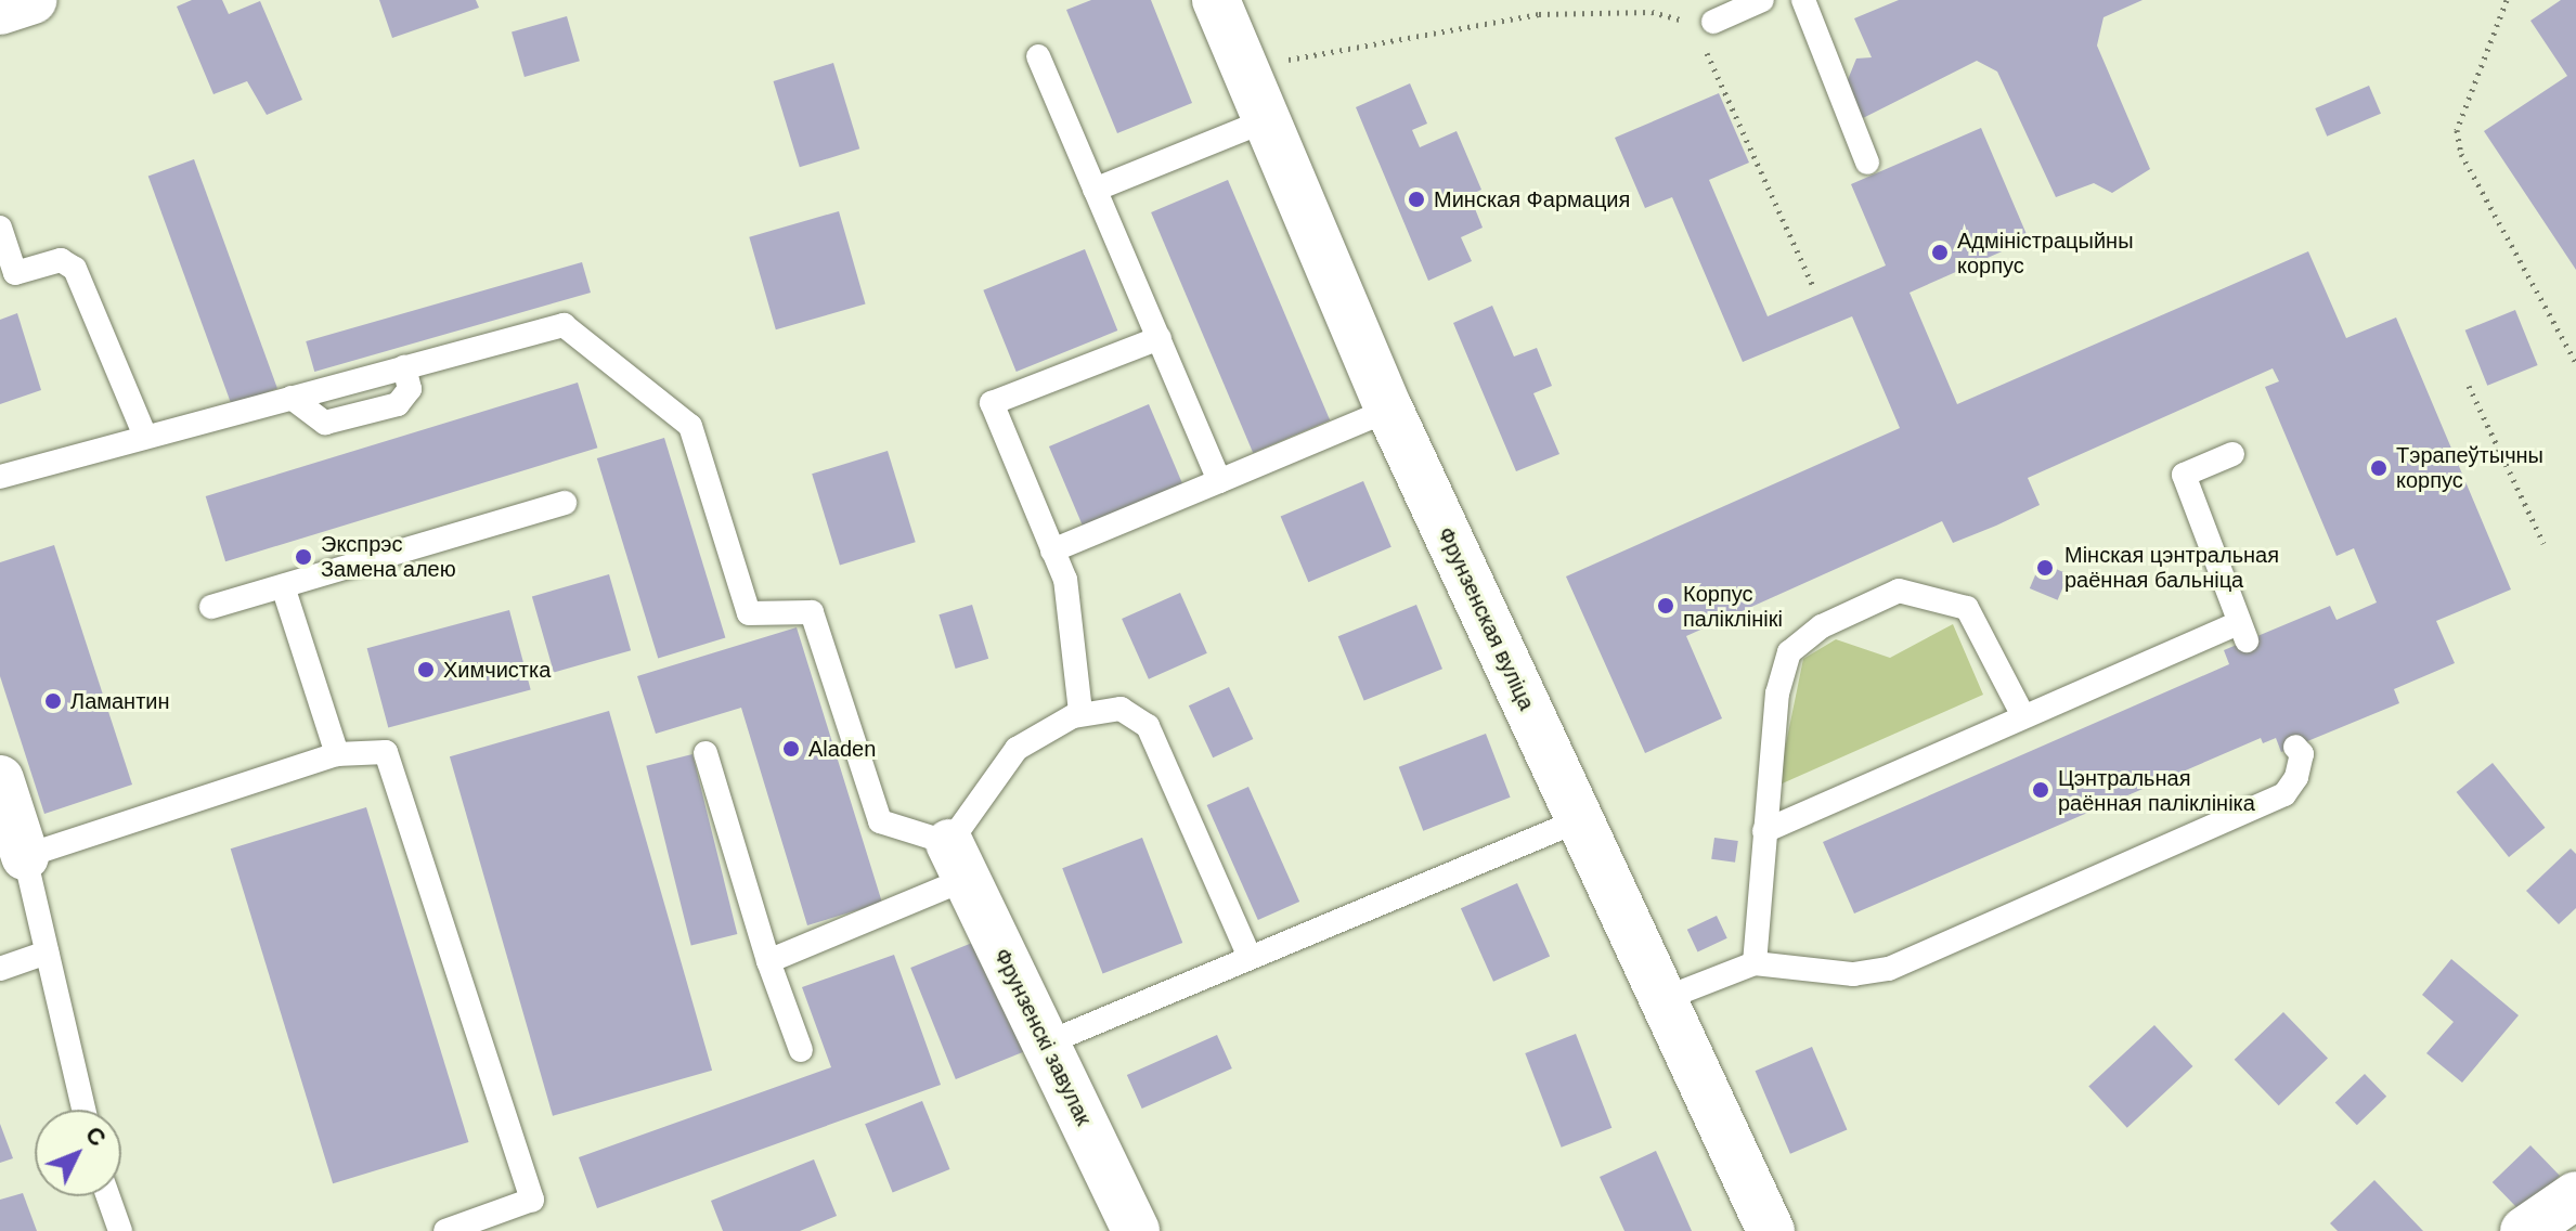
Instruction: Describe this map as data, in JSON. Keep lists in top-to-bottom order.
{
  "streets": {
    "street": ["Фрунзенская вуліца", "Фрунзенскі завулак"]
  },
  "places": [
    "Минская Фармация",
    "Адміністрацыйны корпус",
    "Тэрапеўтычны корпус",
    "Экспрэс Замена алею",
    "Мінская цэнтральная раённая бальніца",
    "Корпус паліклінікі",
    "Химчистка",
    "Ламантин",
    "Aladen",
    "Цэнтральная раённая паліклініка"
  ],
  "north": "top right"
}
